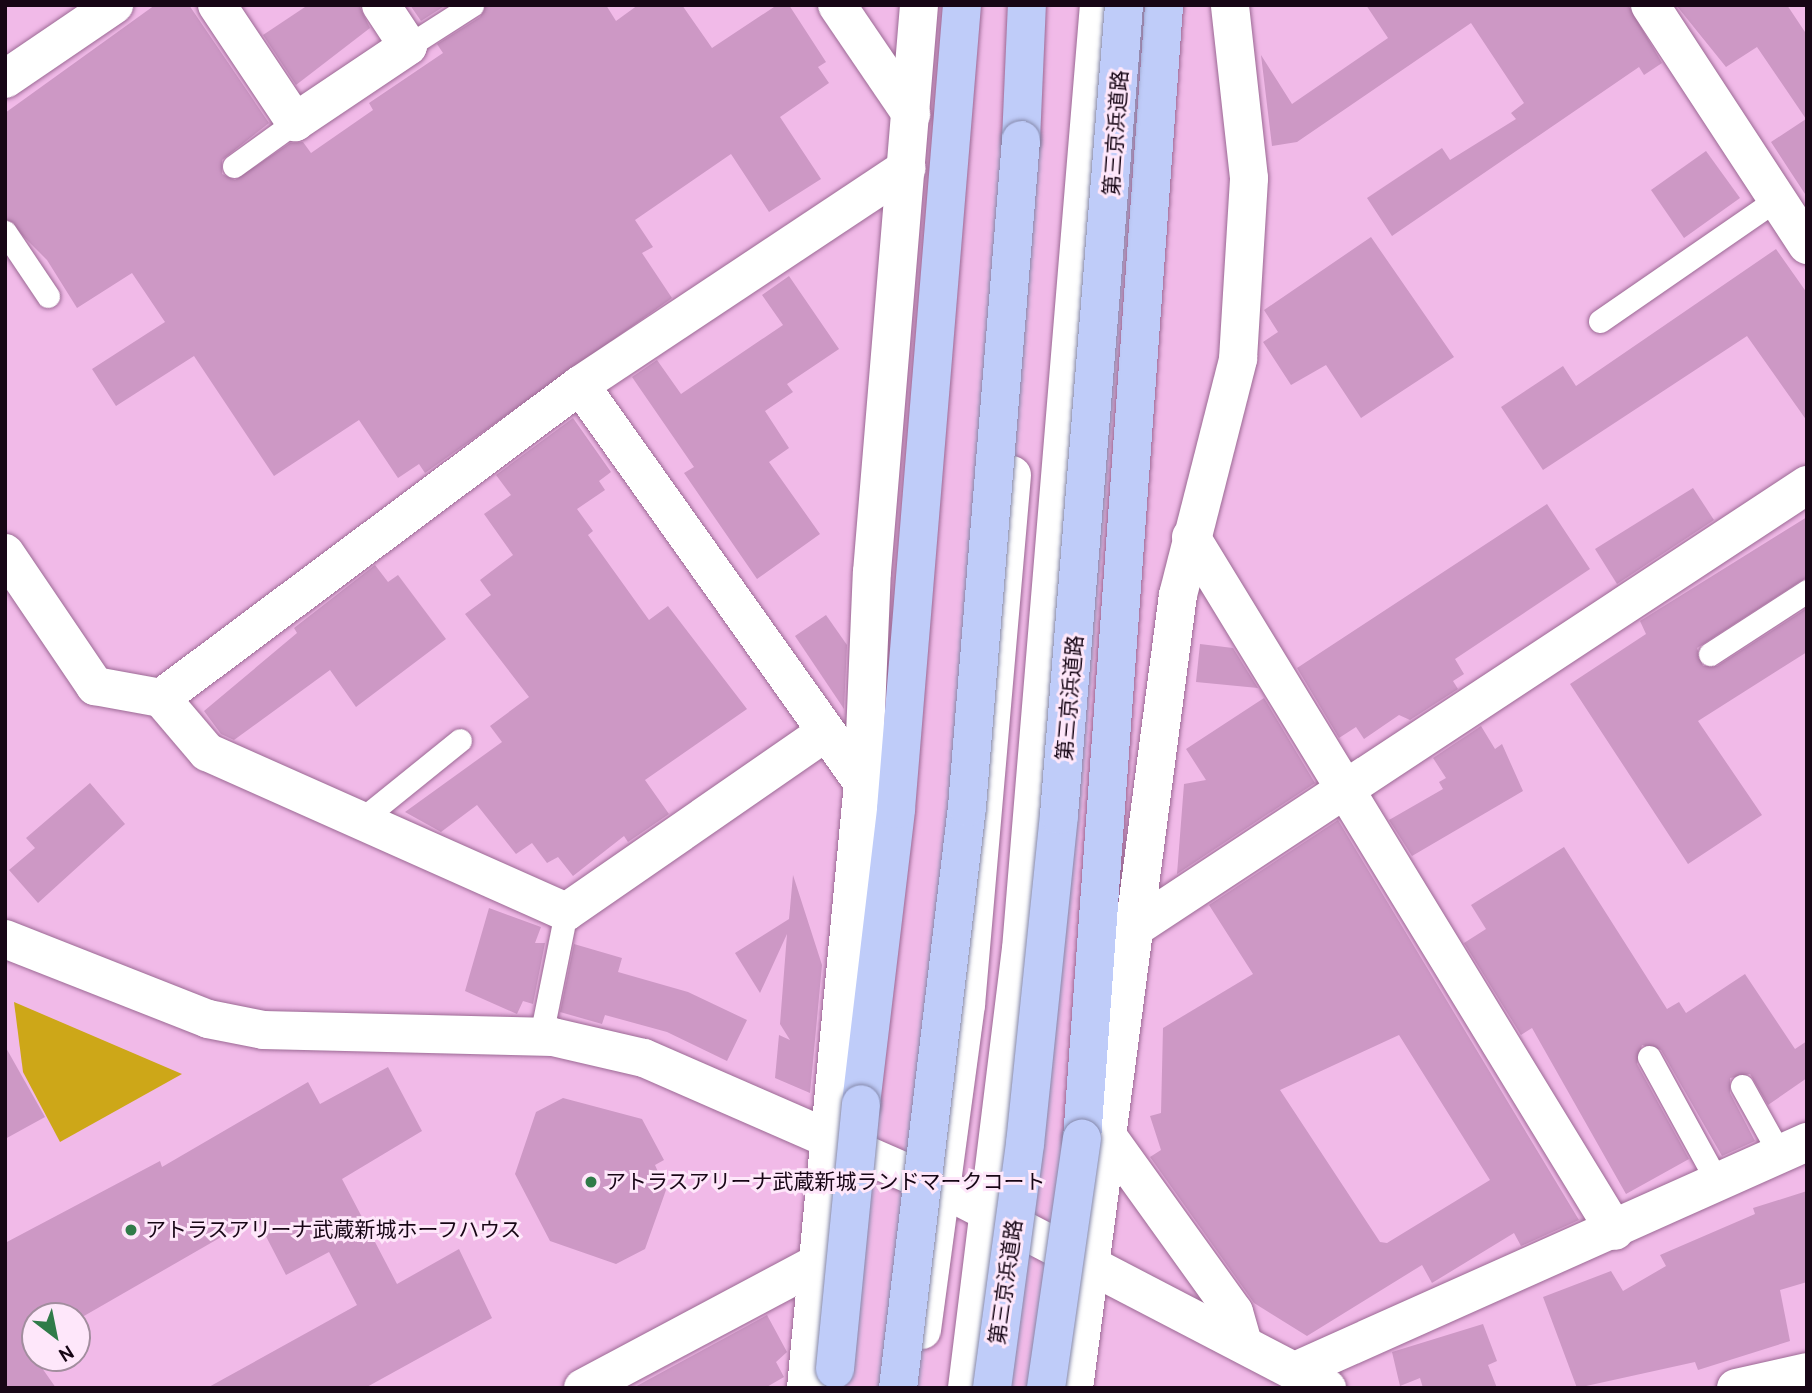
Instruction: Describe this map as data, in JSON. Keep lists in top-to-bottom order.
{
  "streets": {
    "highway": ["第三京浜道路"]
  },
  "places": ["アトラスアリーナ武蔵新城ランドマークコート", "アトラスアリーナ武蔵新城ホーフハウス"],
  "north": "bottom right"
}
